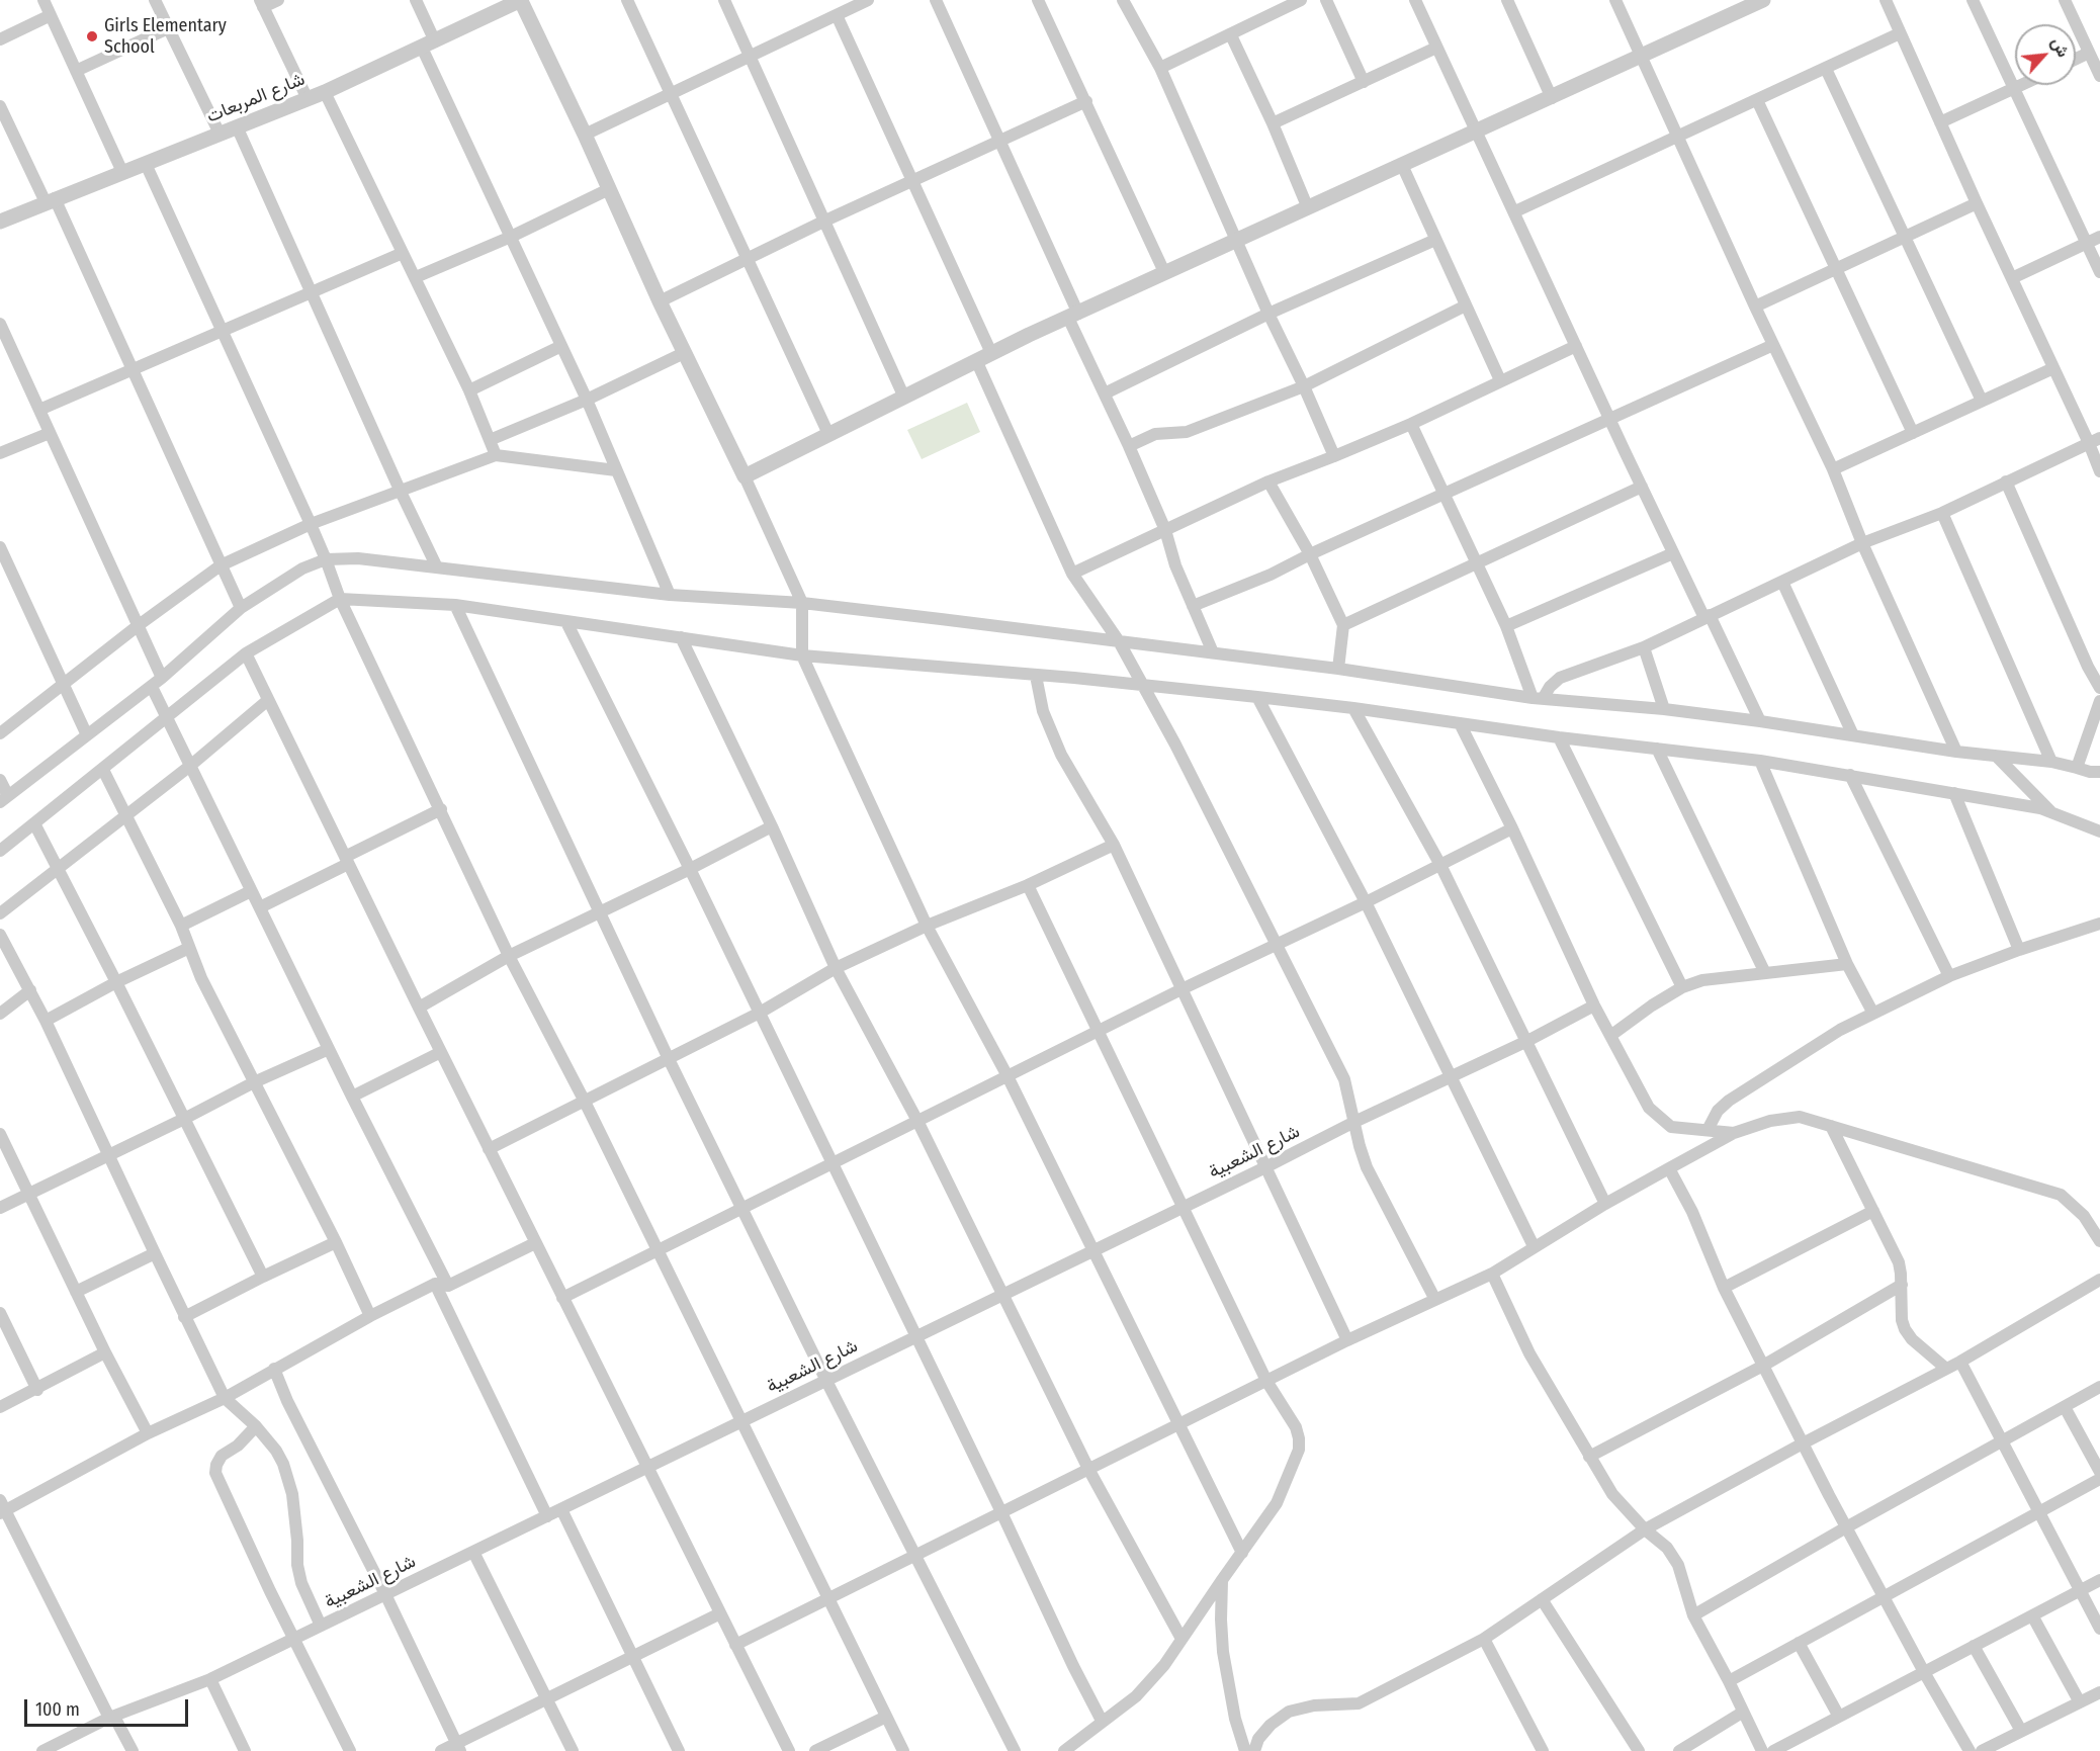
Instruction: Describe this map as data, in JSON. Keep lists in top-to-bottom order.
{
  "streets": {
    "street": ["شارع المربعات", "شارع الشعبية"]
  },
  "places": ["Girls Elementary School"],
  "scale_bar": "100 m",
  "north": "top right"
}
